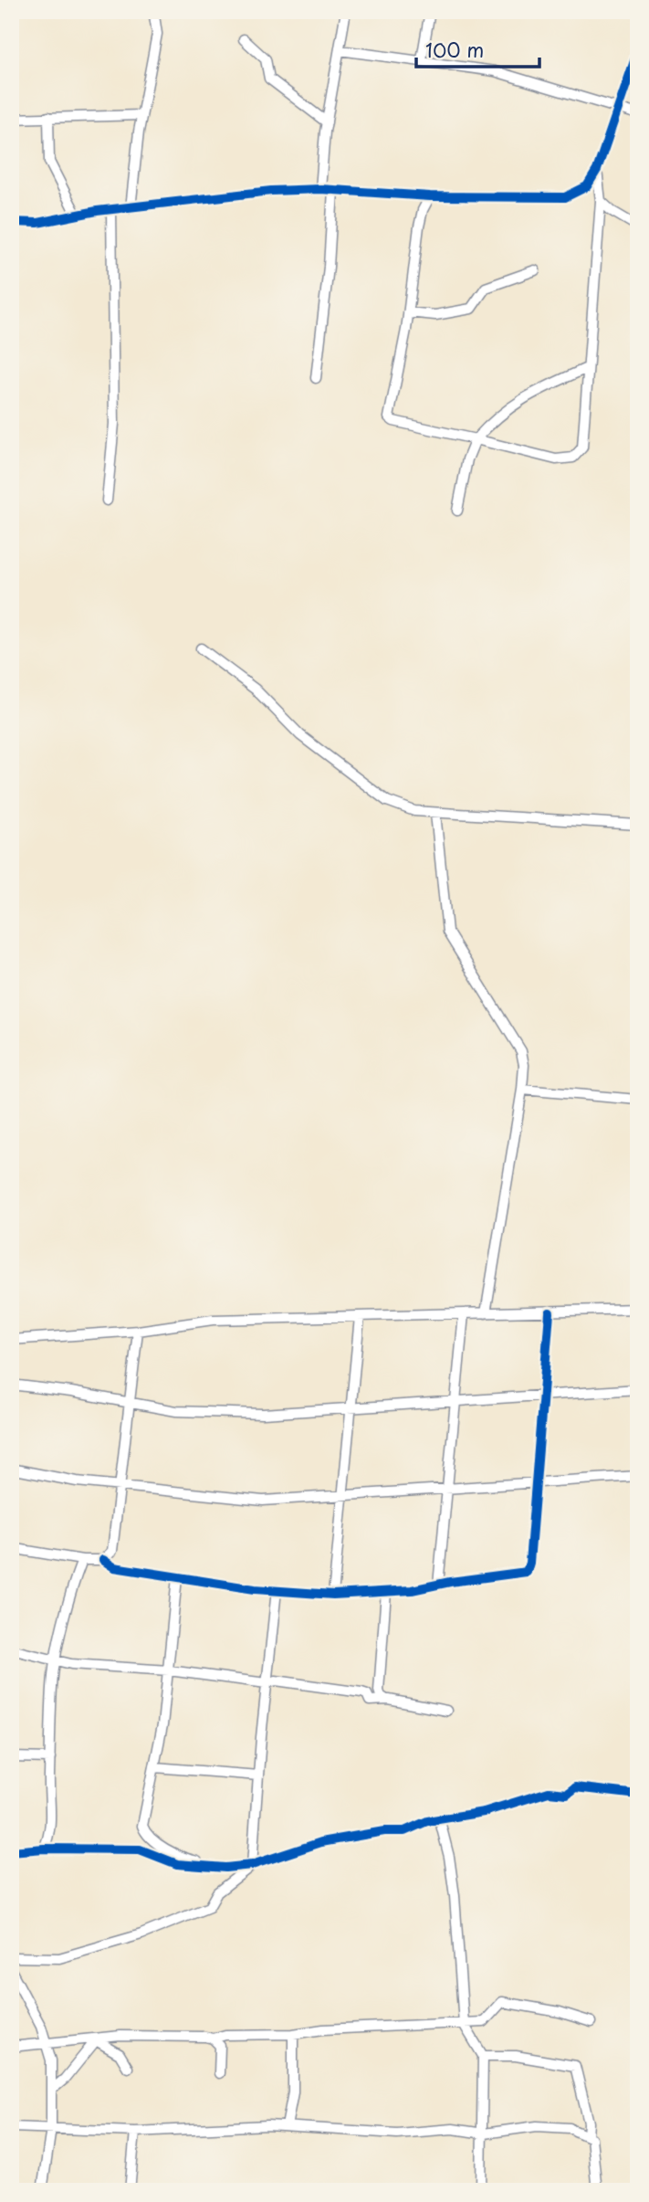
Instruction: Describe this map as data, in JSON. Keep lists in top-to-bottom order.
{
  "scale_bar": "100 m"
}
